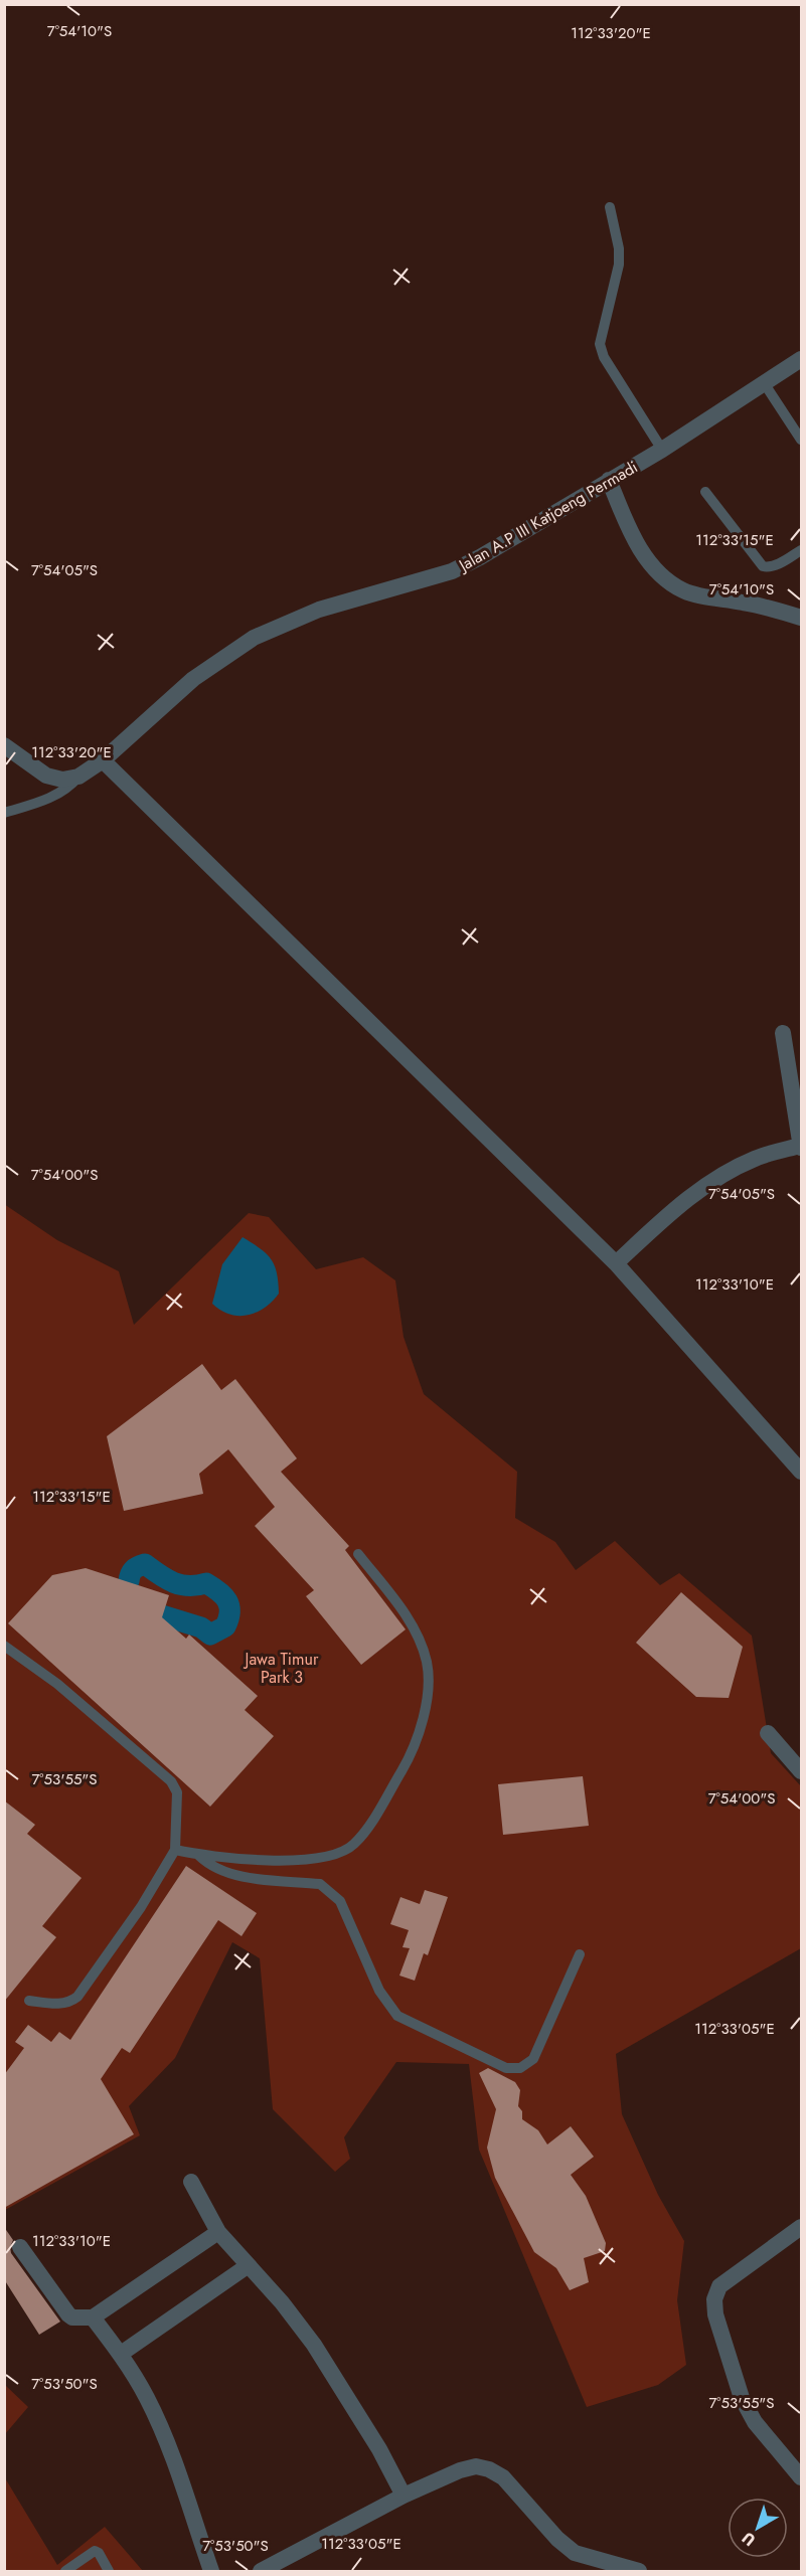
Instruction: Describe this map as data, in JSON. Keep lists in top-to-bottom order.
{
  "streets": {
    "street": ["Jalan A.P III Katjoeng Permadi"]
  },
  "parks": ["Jawa Timur Park 3"],
  "north": "bottom left",
  "coordinates": [
    "7°54'10\"S",
    "112°33'20\"E",
    "112°33'15\"E",
    "7°54'05\"S",
    "7°54'00\"S",
    "112°33'10\"E",
    "7°53'55\"S",
    "112°33'05\"E",
    "7°53'50\"S"
  ]
}
